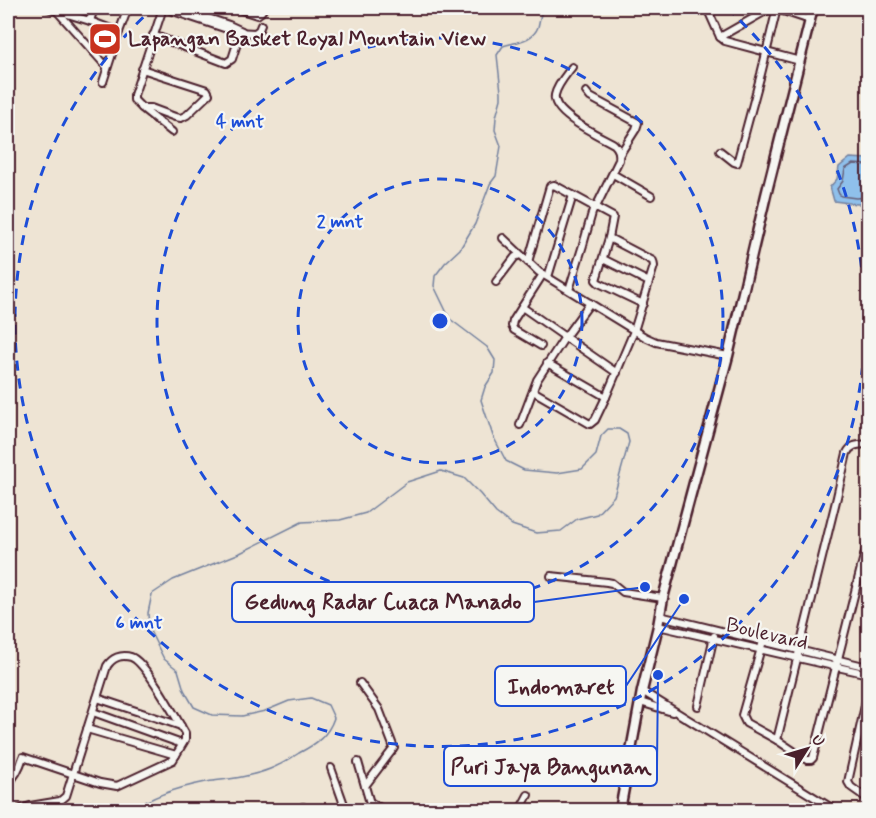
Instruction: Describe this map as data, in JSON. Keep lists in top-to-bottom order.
{
  "streets": {
    "street": ["Boulevard"]
  },
  "places": {
    "sports": ["Lapangan Basket Royal Mountain View"],
    "other": ["Gedung Radar Cuaca Manado", "Indomaret", "Puri Jaya Bangunan"]
  },
  "north": "top right",
  "rings": ["4 mnt", "2 mnt", "6 mnt"]
}
